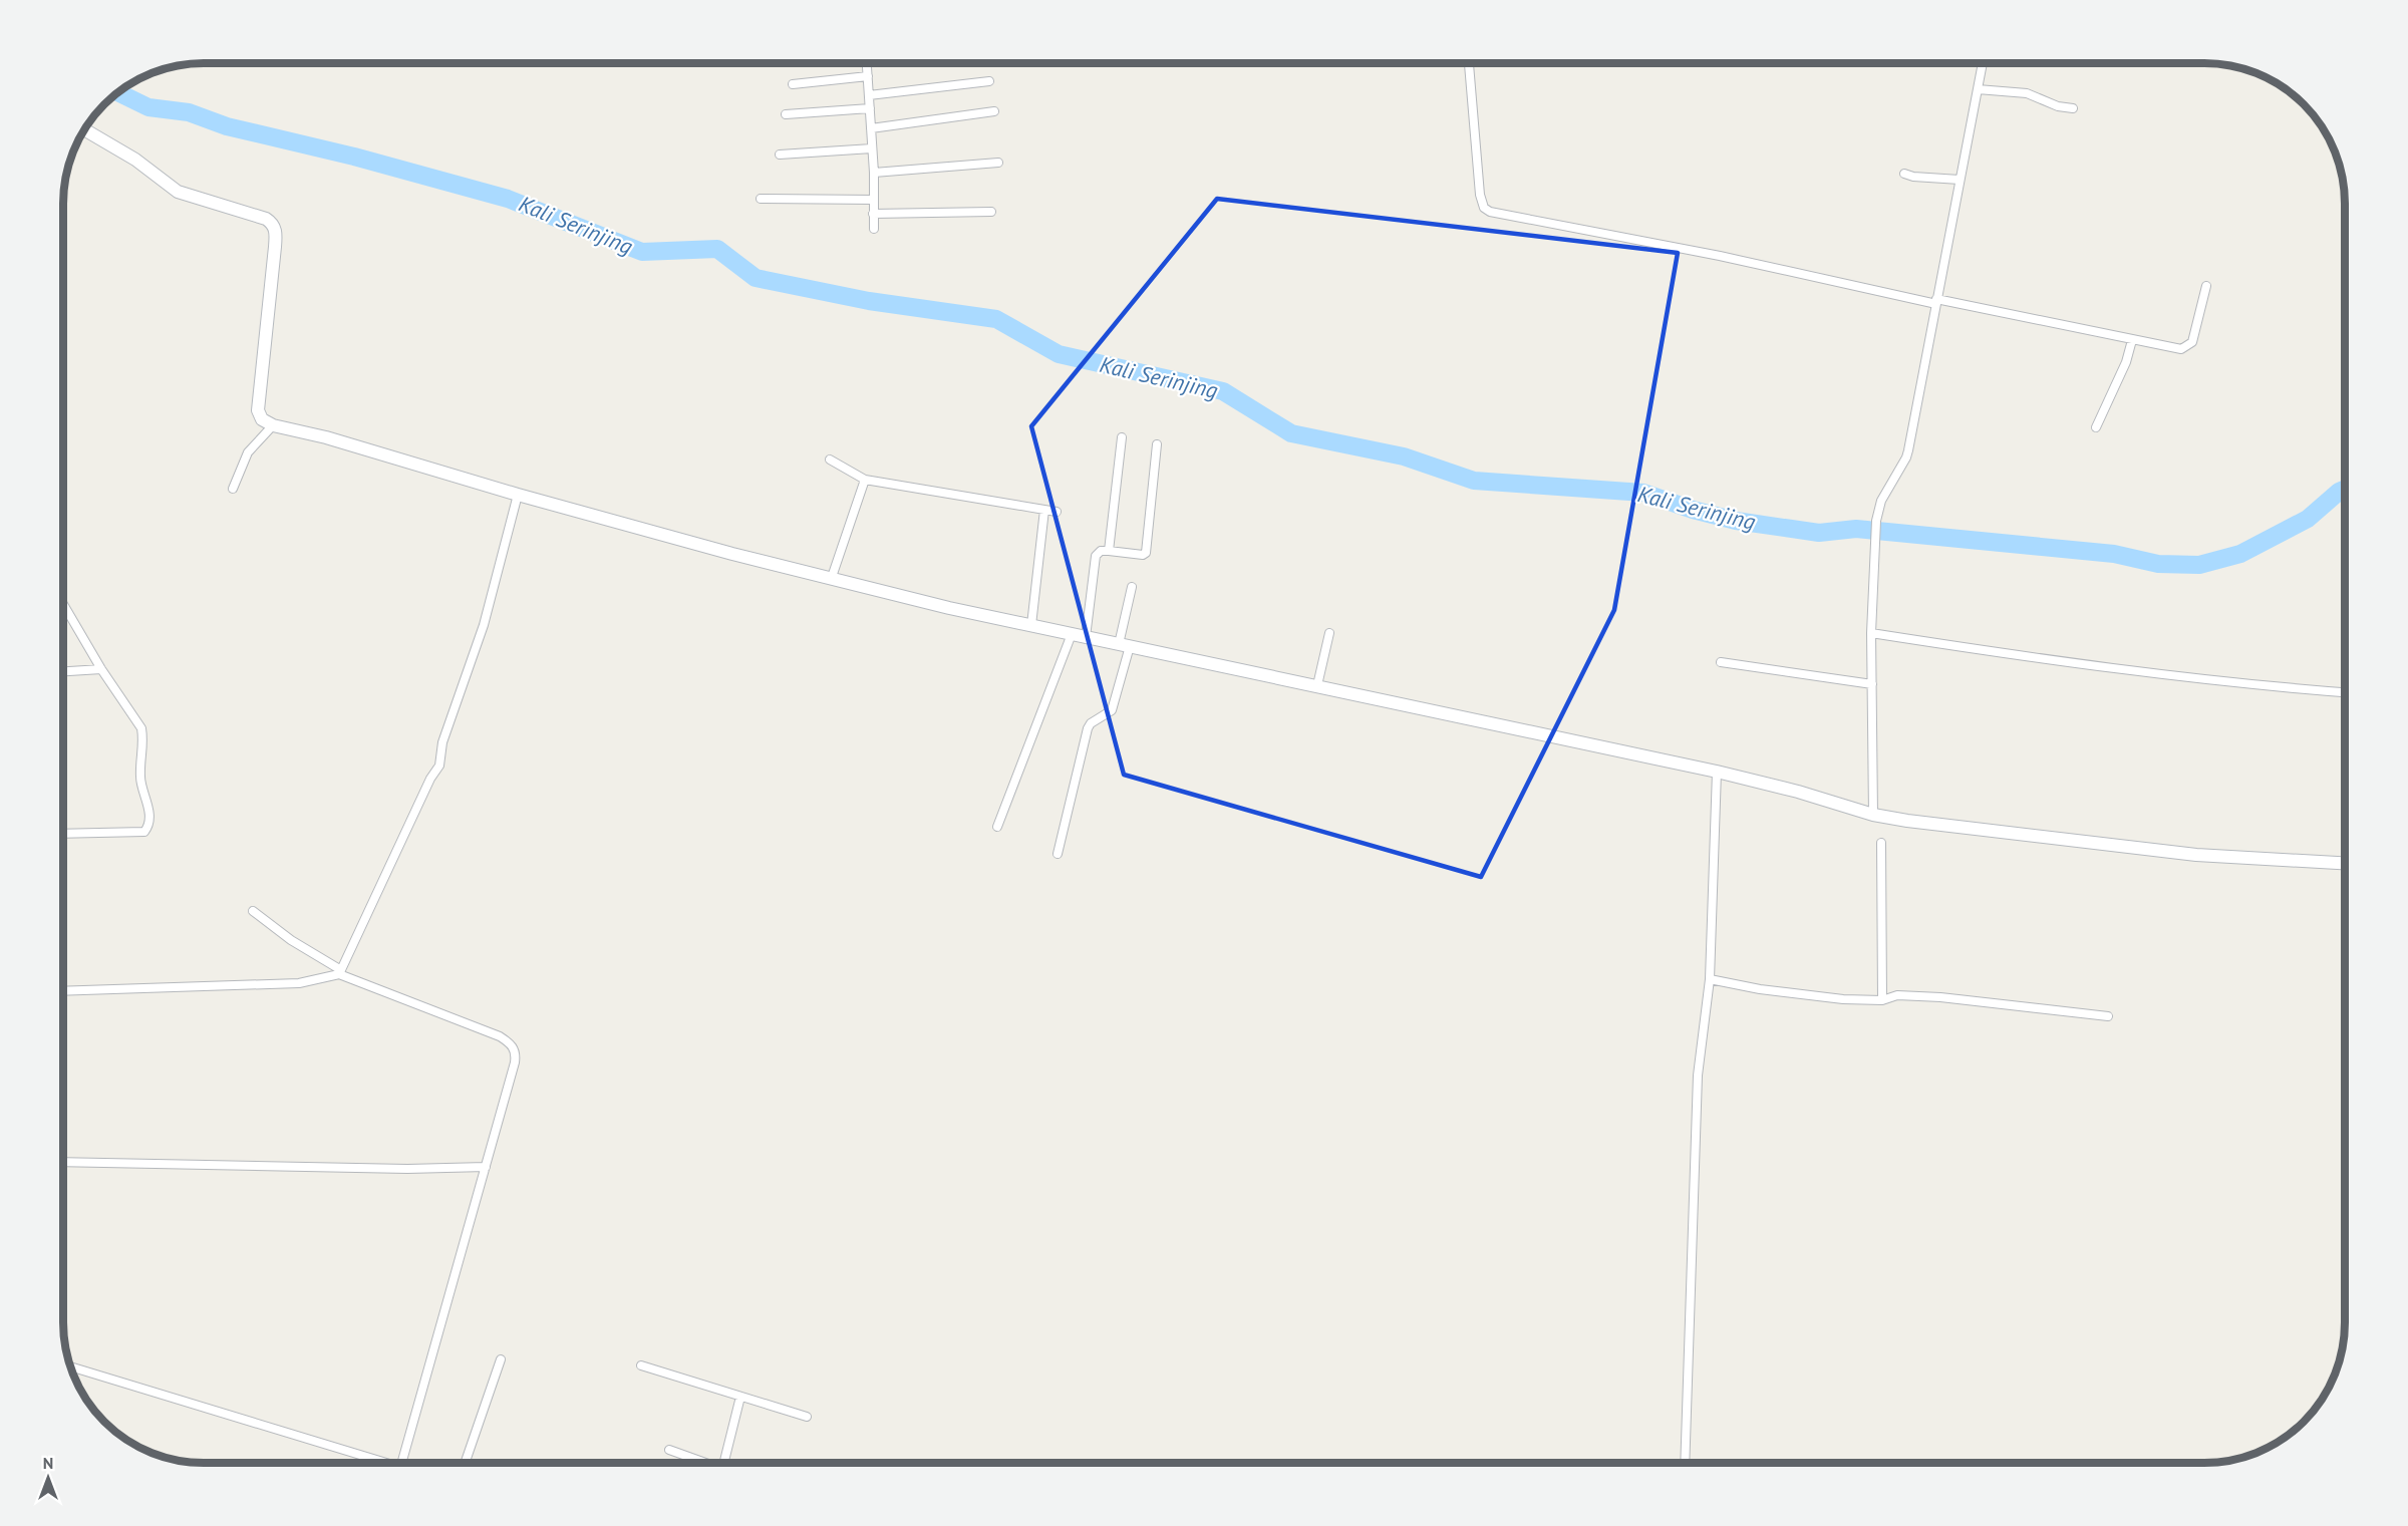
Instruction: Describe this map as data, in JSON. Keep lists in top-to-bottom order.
{
  "water": ["Kali Serinjing"],
  "north": "top"
}
